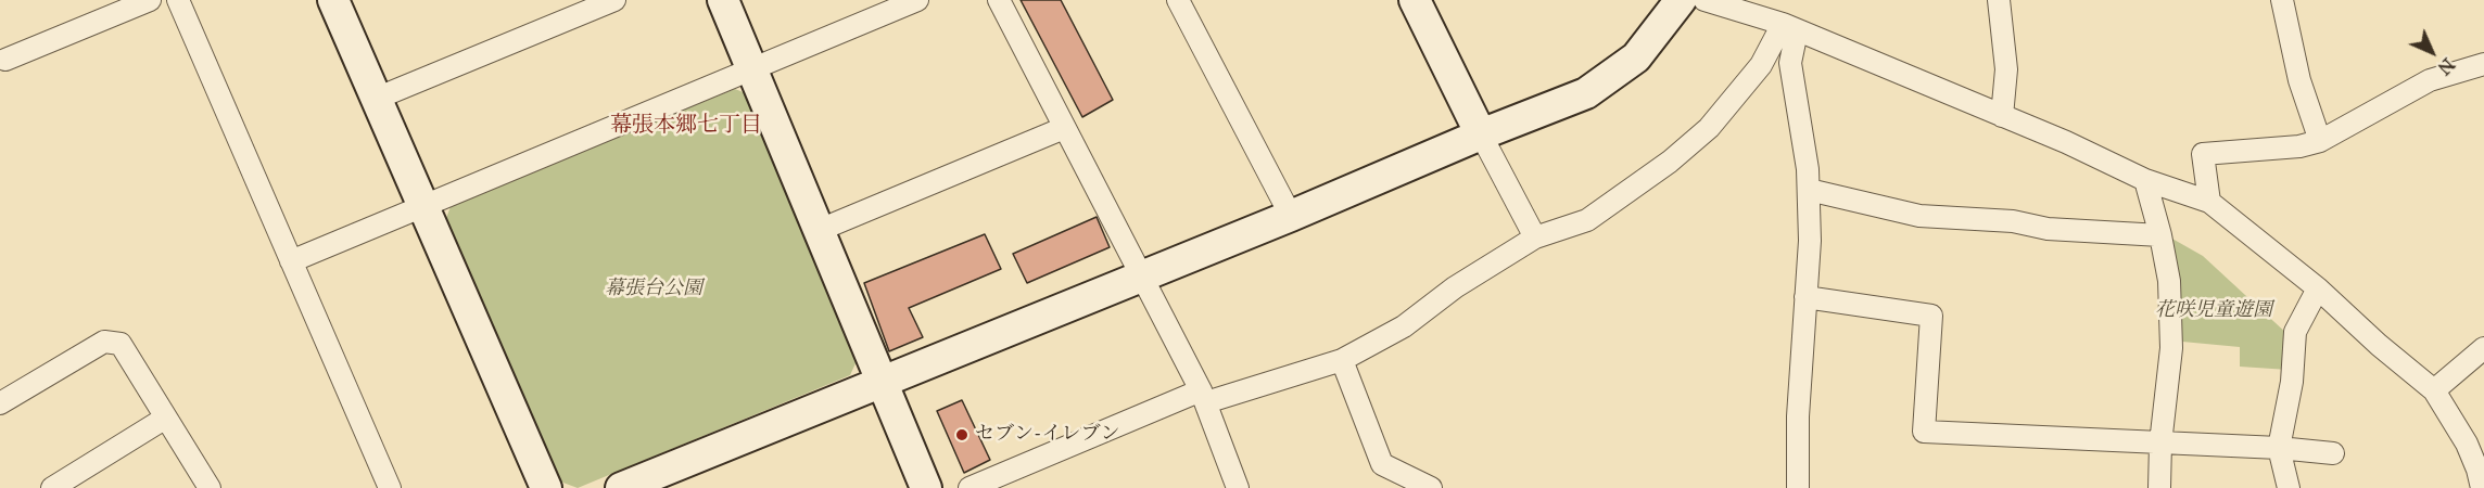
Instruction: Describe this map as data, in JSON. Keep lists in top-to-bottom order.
{
  "districts": ["幕張本郷七丁目"],
  "parks": ["幕張台公園", "花咲児童遊園"],
  "places": ["セブン-イレブン"],
  "north": "bottom right"
}
